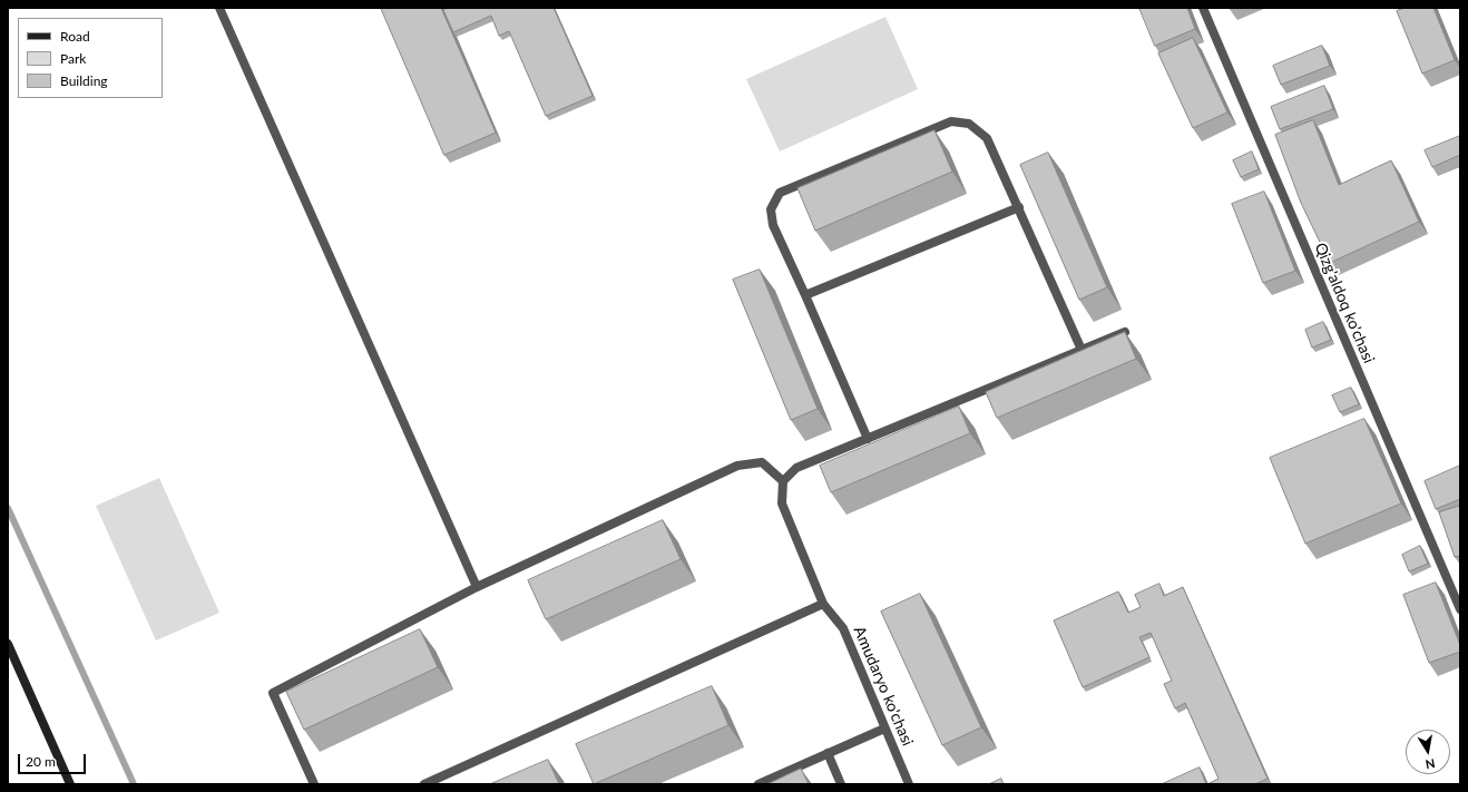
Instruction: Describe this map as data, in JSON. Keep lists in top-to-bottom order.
{
  "streets": {
    "street": ["Qizg'aldoq ko'chasi", "Amudaryo ko'chasi"]
  },
  "legend": ["Road", "Park", "Building"],
  "scale_bar": "20 m",
  "north": "bottom"
}
